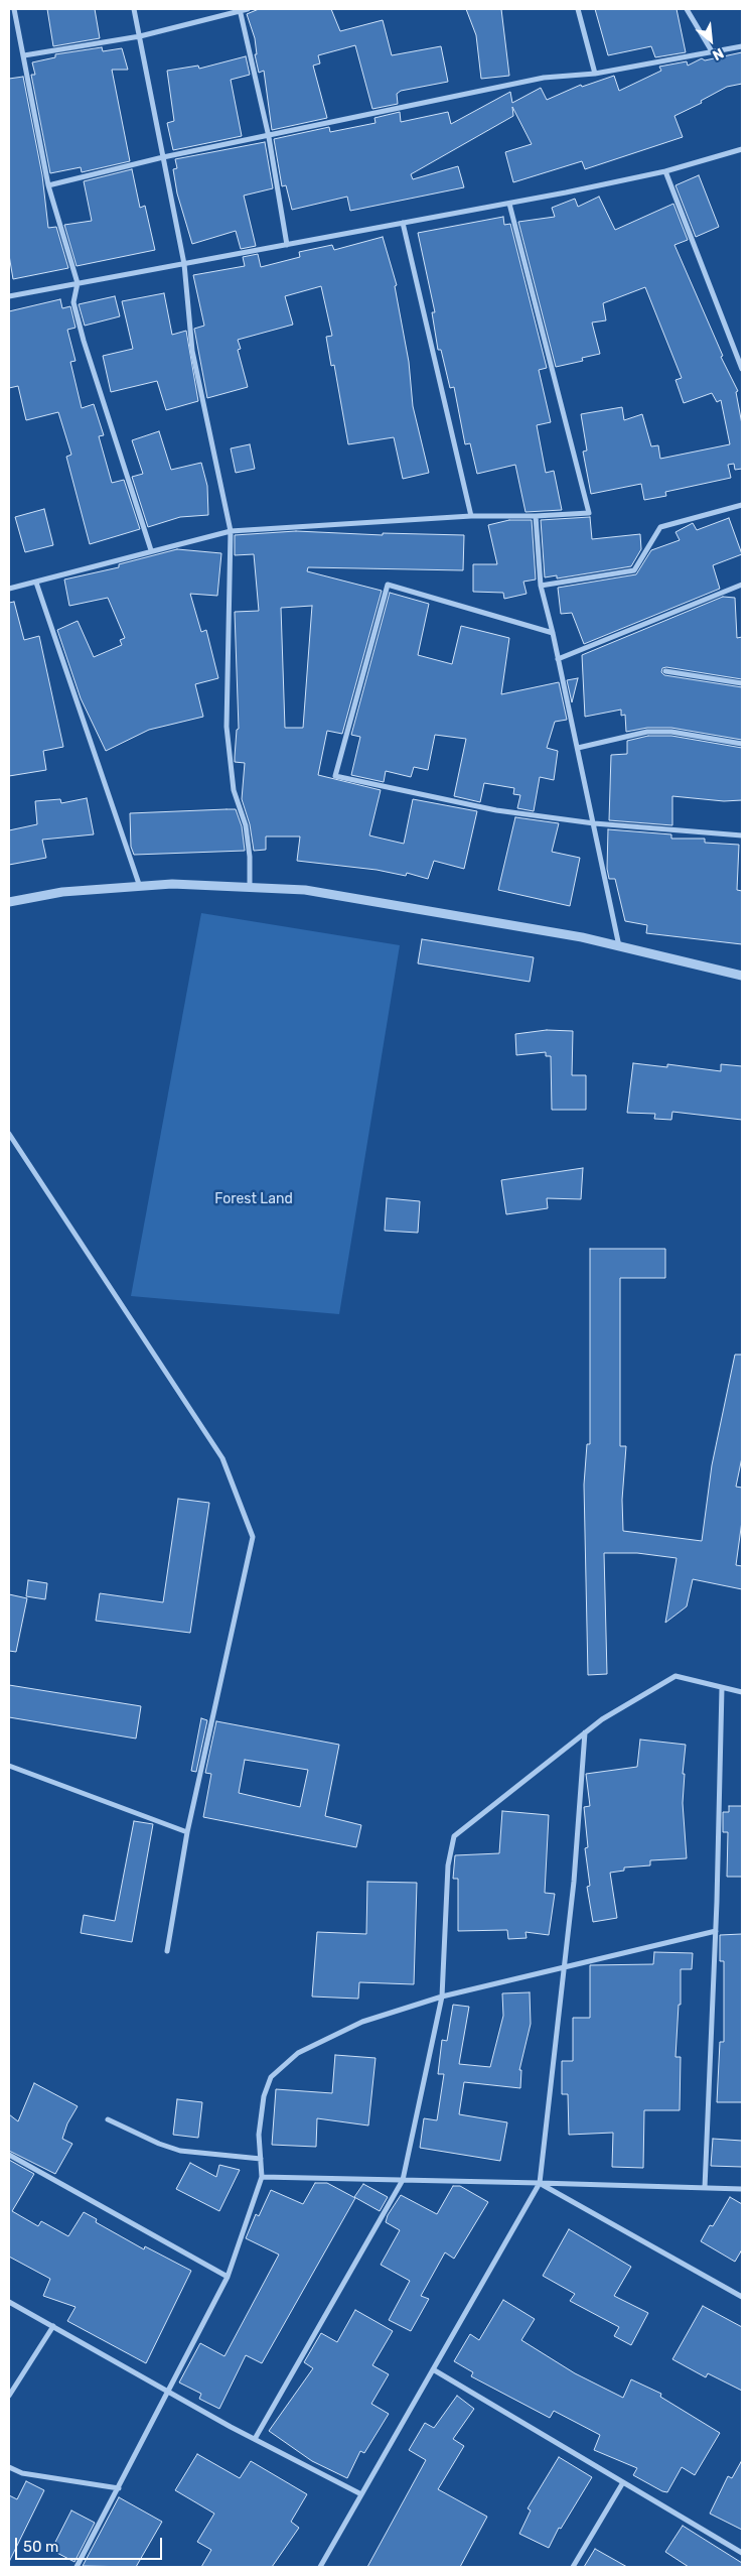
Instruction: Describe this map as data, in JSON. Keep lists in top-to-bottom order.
{
  "parks": ["Forest Land"],
  "scale_bar": "50 m",
  "north": "bottom right"
}
